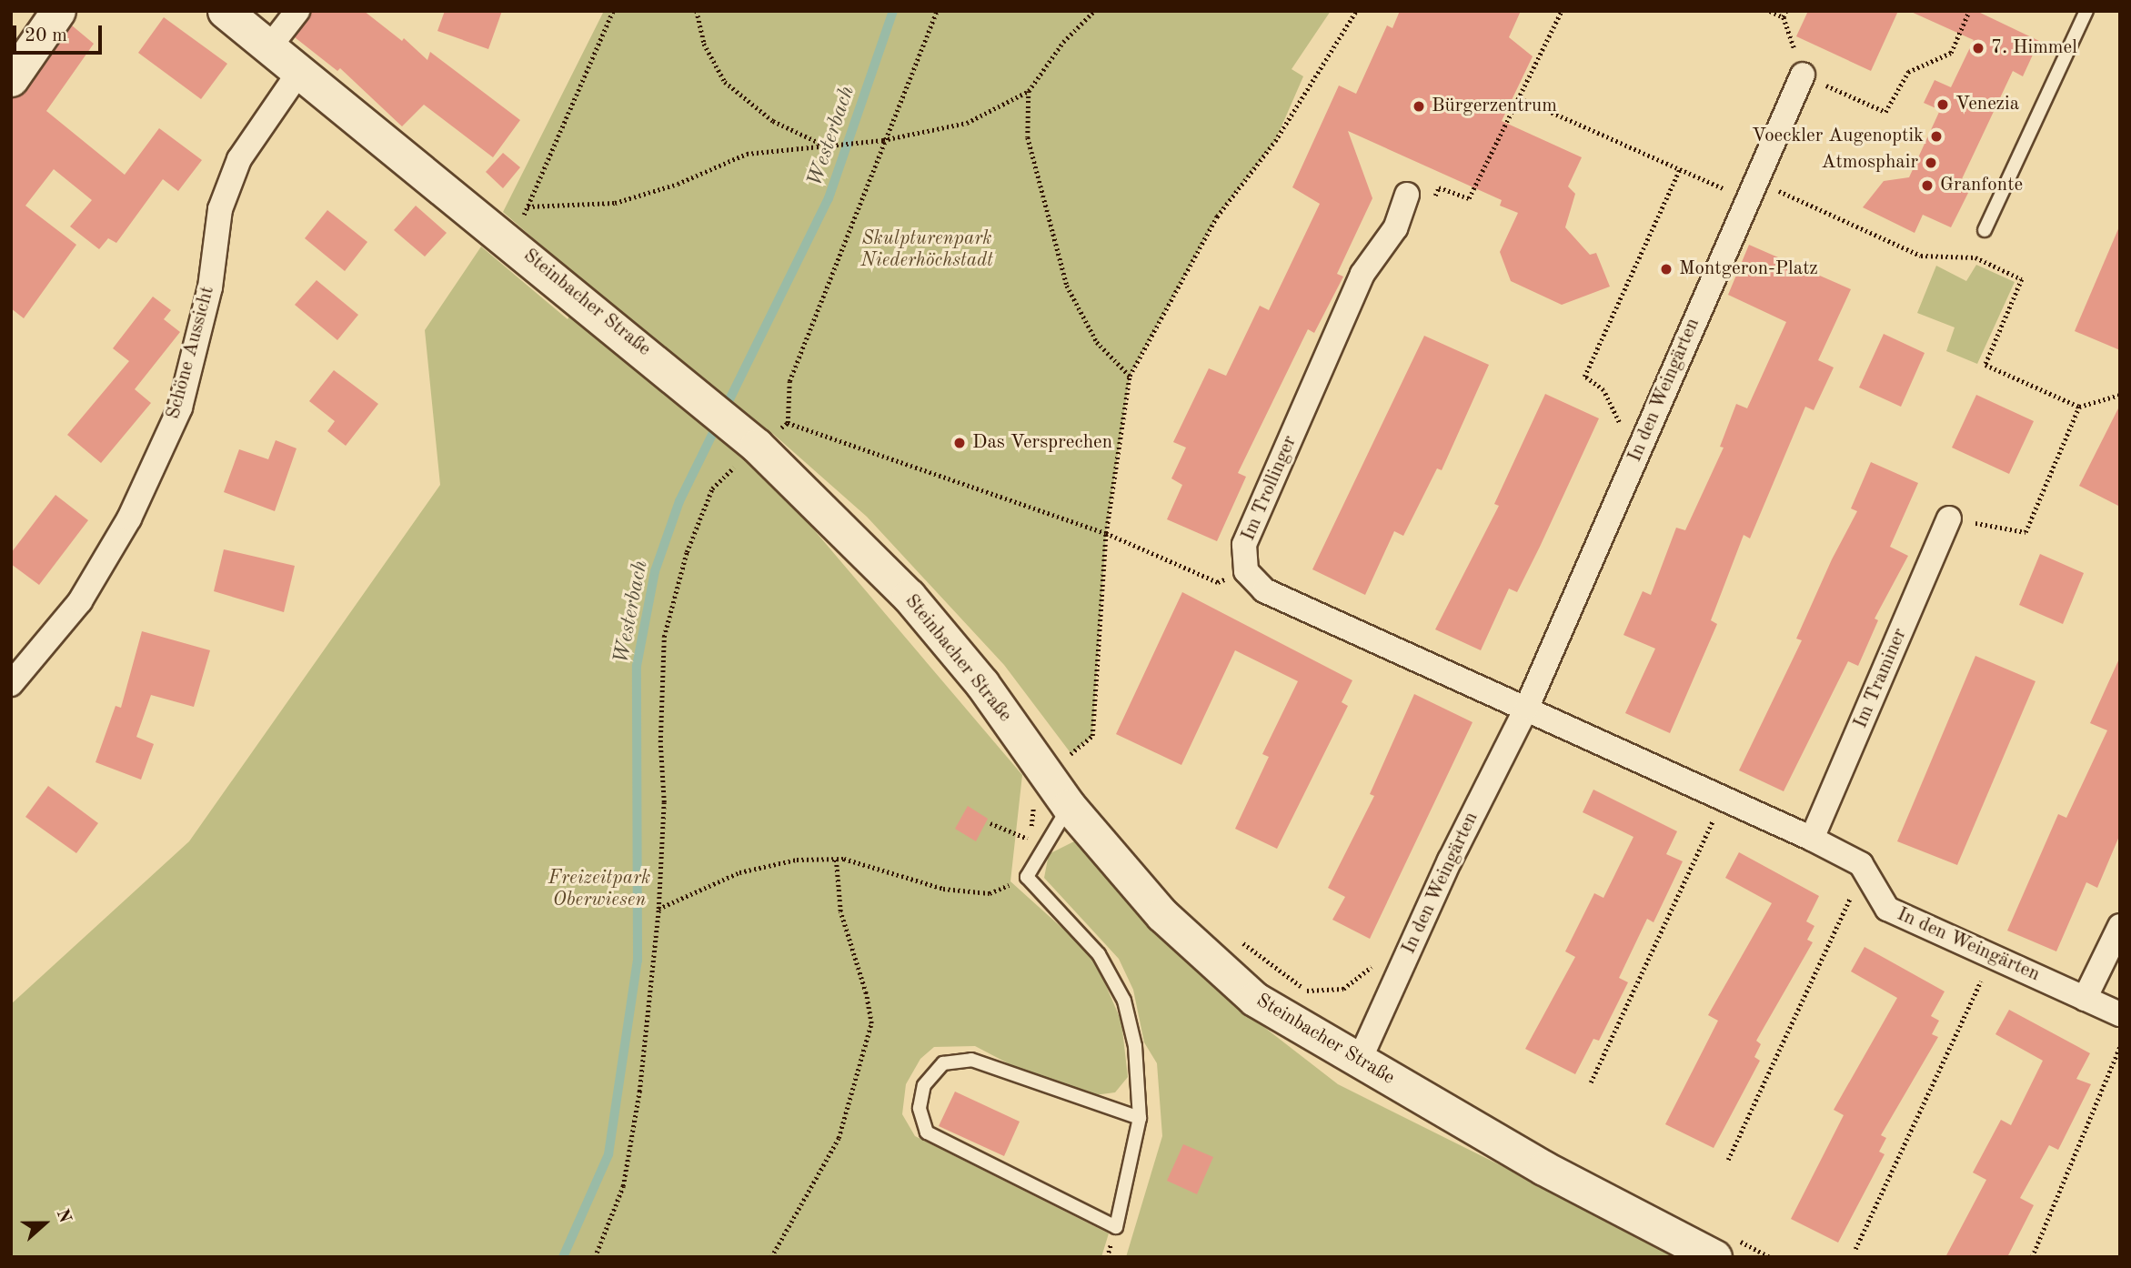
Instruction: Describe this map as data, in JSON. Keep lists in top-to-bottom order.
{
  "streets": {
    "main road": ["Steinbacher Straße"],
    "street": [
      "Schöne Aussicht",
      "In den Weingärten",
      "Im Trollinger",
      "Im Traminer"
    ]
  },
  "crossings": [
    ["Steinbacher Straße", "Schöne Aussicht"],
    ["Steinbacher Straße", "In den Weingärten"],
    ["In den Weingärten", "Im Traminer"]
  ],
  "water": ["Westerbach"],
  "parks": ["Skulpturenpark Niederhöchstadt", "Freizeitpark Oberwiesen"],
  "places": [
    "7. Himmel",
    "Venezia",
    "Bürgerzentrum",
    "Voeckler Augenoptik",
    "Atmosphair",
    "Granfonte",
    "Montgeron-Platz",
    "Das Versprechen"
  ],
  "scale_bar": "20 m",
  "north": "right"
}
